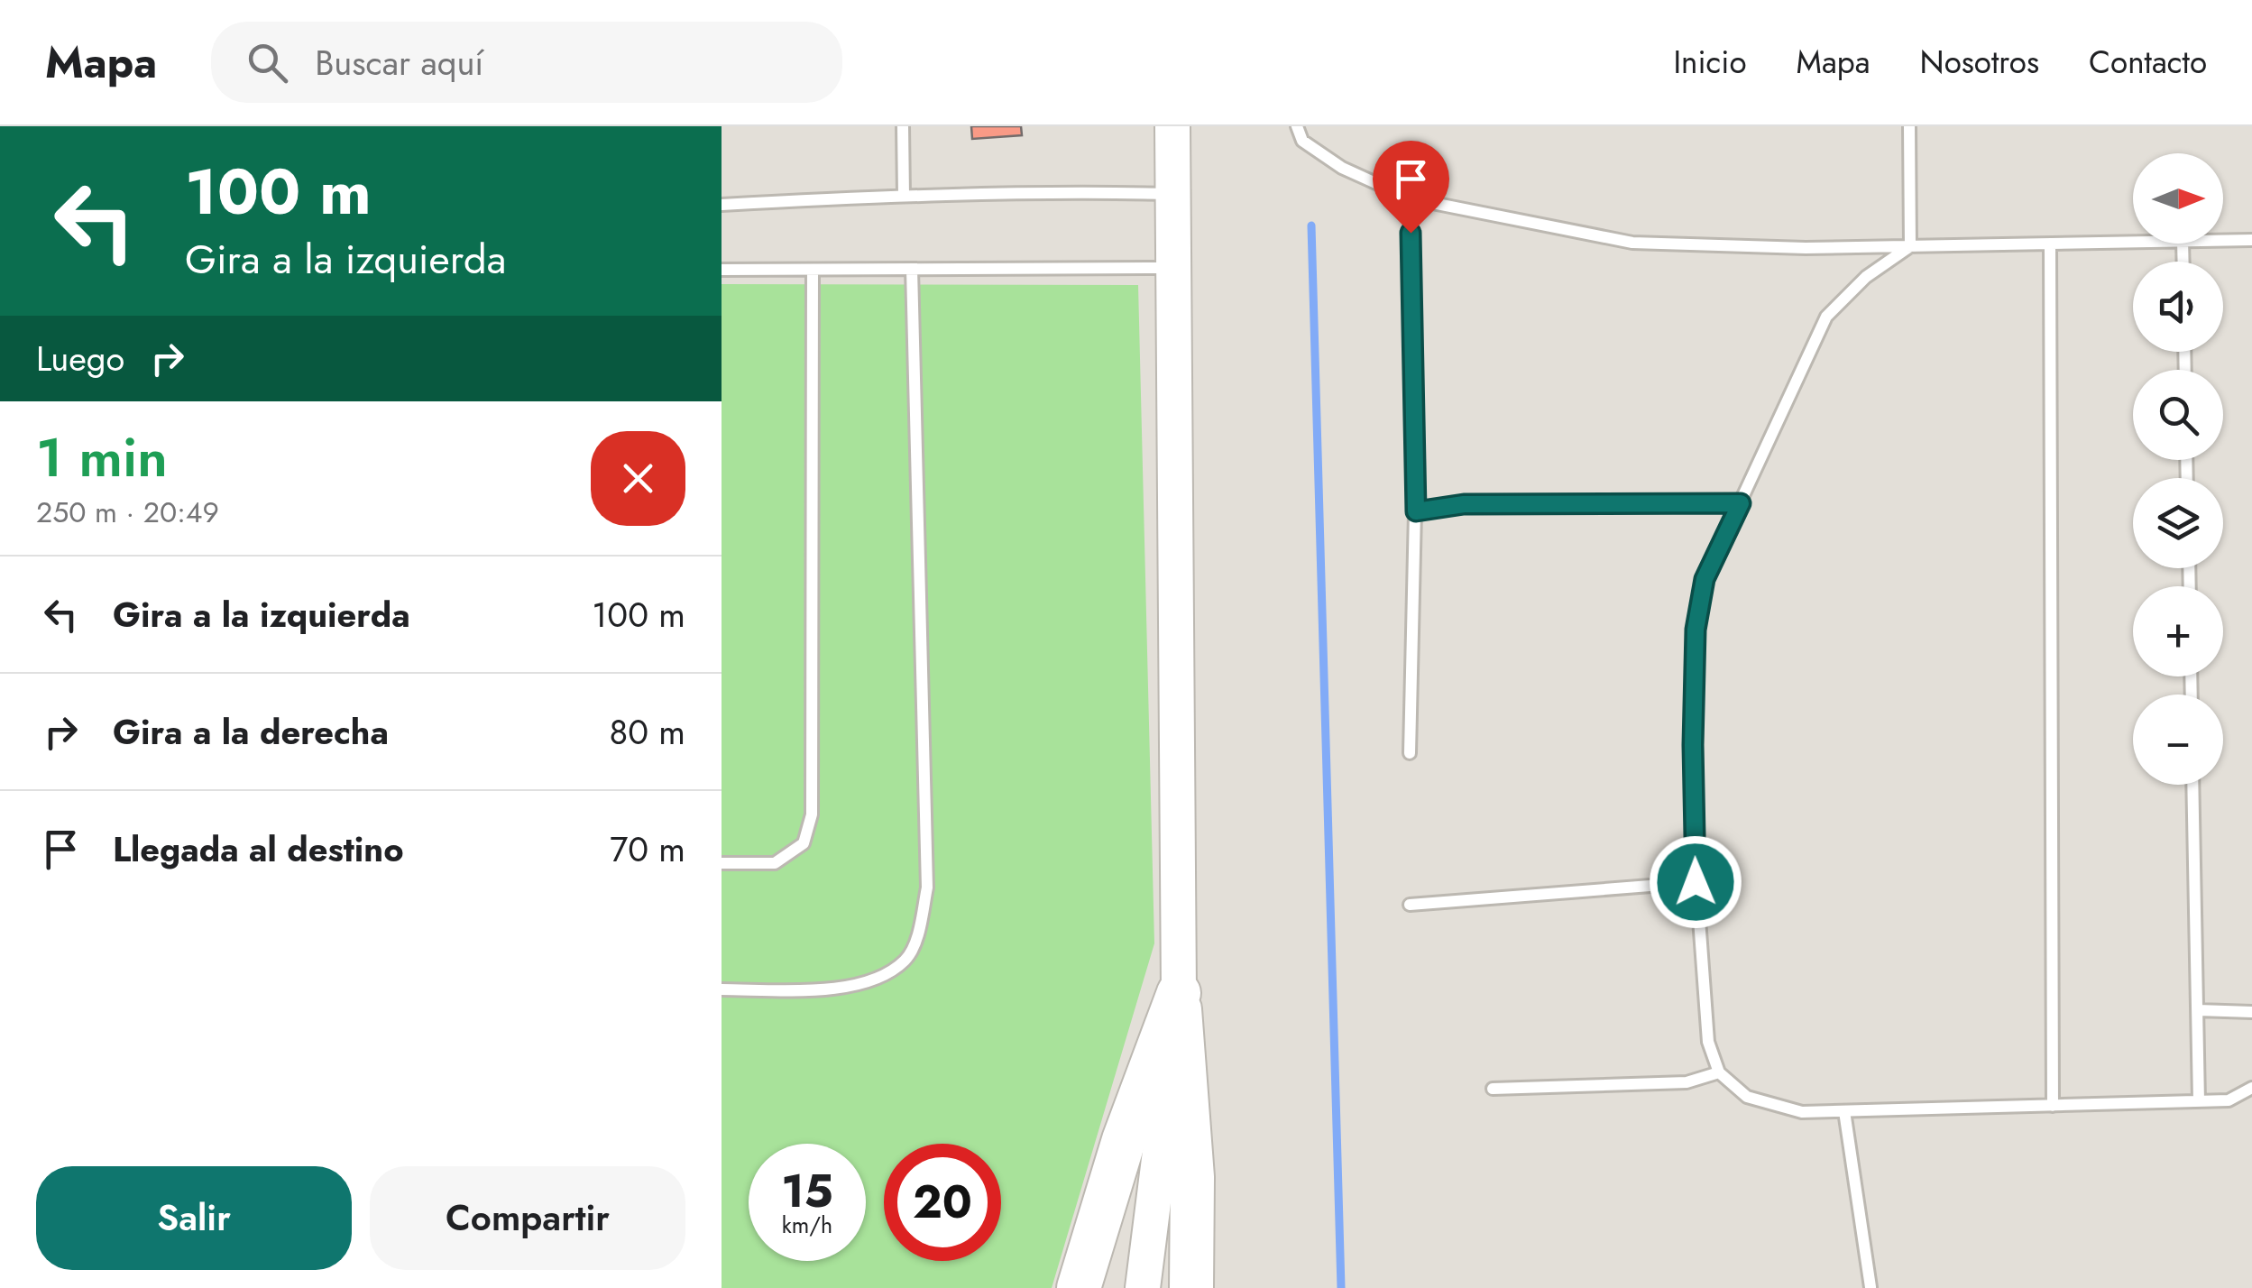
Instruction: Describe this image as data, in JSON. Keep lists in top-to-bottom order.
{
  "north": "right",
  "page": {
    "header": "Mapa",
    "search": "Buscar aquí",
    "nav": [
      "Inicio",
      "Mapa",
      "Nosotros",
      "Contacto"
    ],
    "turn": ["100 m", "Gira a la izquierda"],
    "map_buttons": ["+", "−"],
    "then": "Luego",
    "heading": ["1 min", "250 m · 20:49"],
    "list": [
      {
        "name": "Gira a la izquierda",
        "value": "100 m"
      },
      {
        "name": "Gira a la derecha",
        "value": "80 m"
      },
      {
        "name": "Llegada al destino",
        "value": "70 m"
      }
    ],
    "speed": "15 km/h",
    "limit": "20",
    "buttons": ["Salir", "Compartir"]
  }
}
